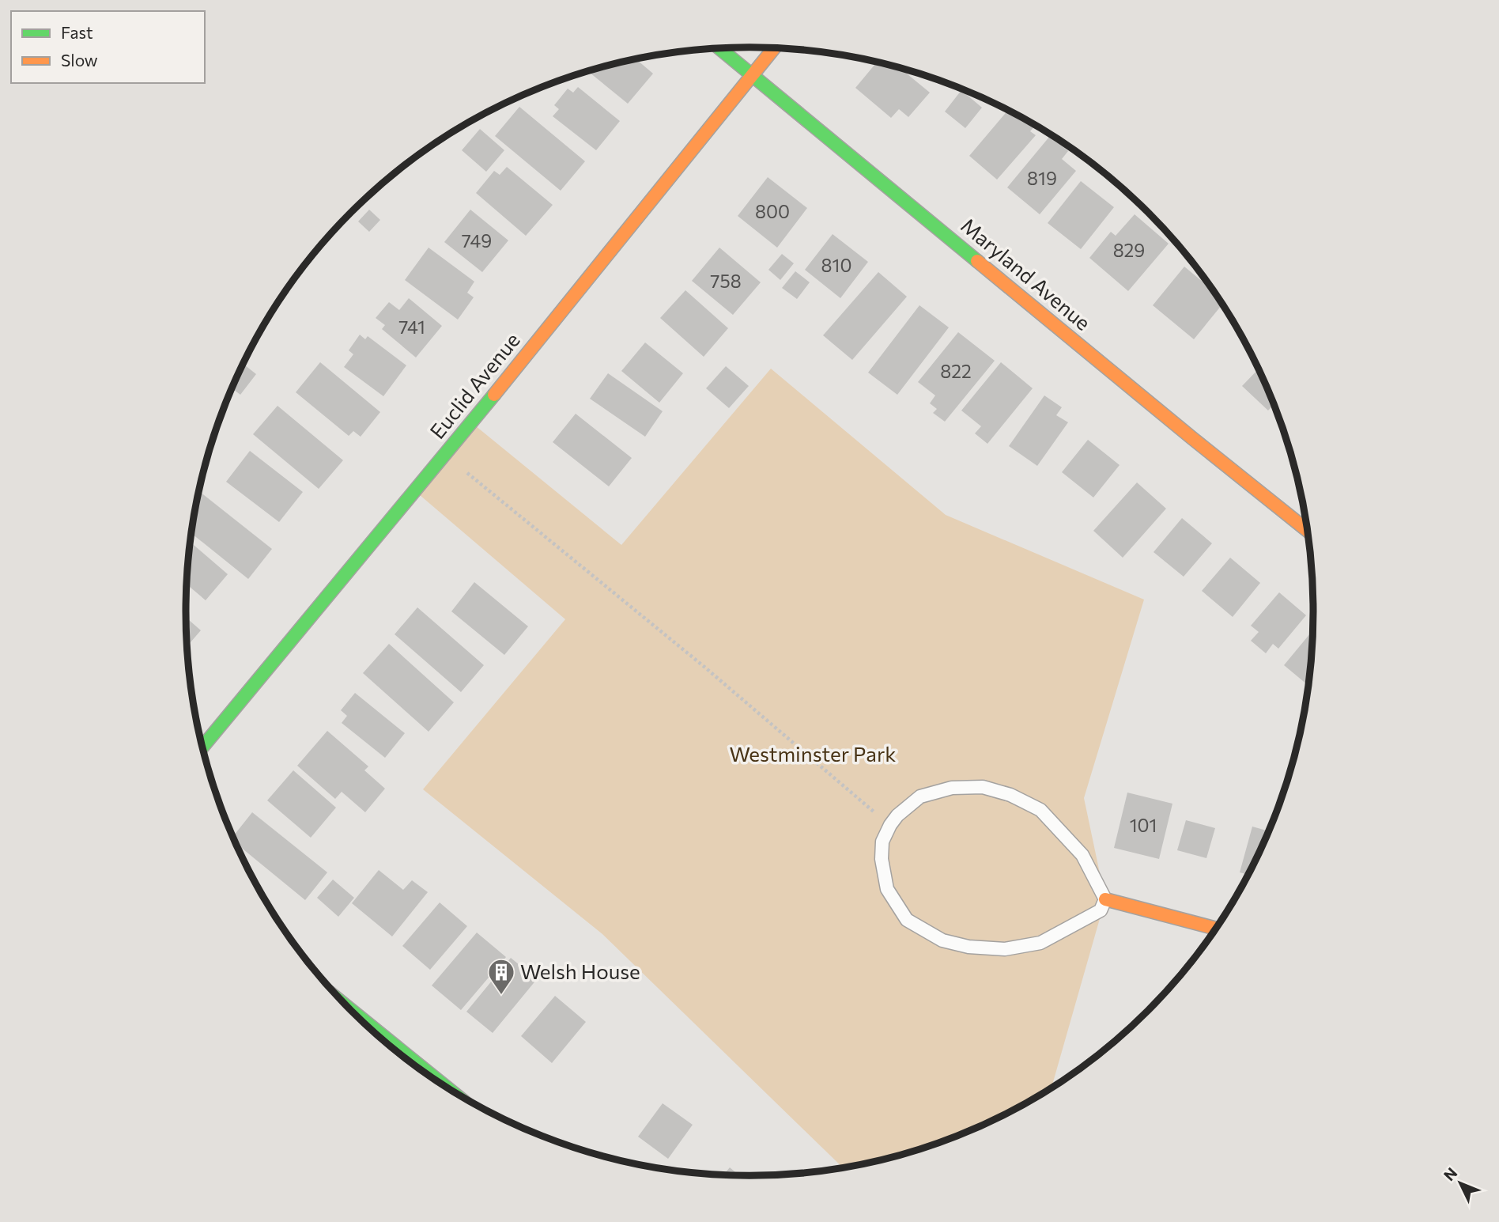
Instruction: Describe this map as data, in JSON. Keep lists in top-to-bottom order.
{
  "streets": {
    "street": ["Maryland Avenue", "Euclid Avenue"]
  },
  "crossings": [
    ["Maryland Avenue", "Euclid Avenue"]
  ],
  "parks": ["Westminster Park"],
  "places": {
    "building": ["Welsh House"]
  },
  "house_numbers": [
    "819",
    "800",
    "749",
    "829",
    "810",
    "758",
    "741",
    "822",
    "101"
  ],
  "legend": ["Fast", "Slow"],
  "north": "top left"
}
